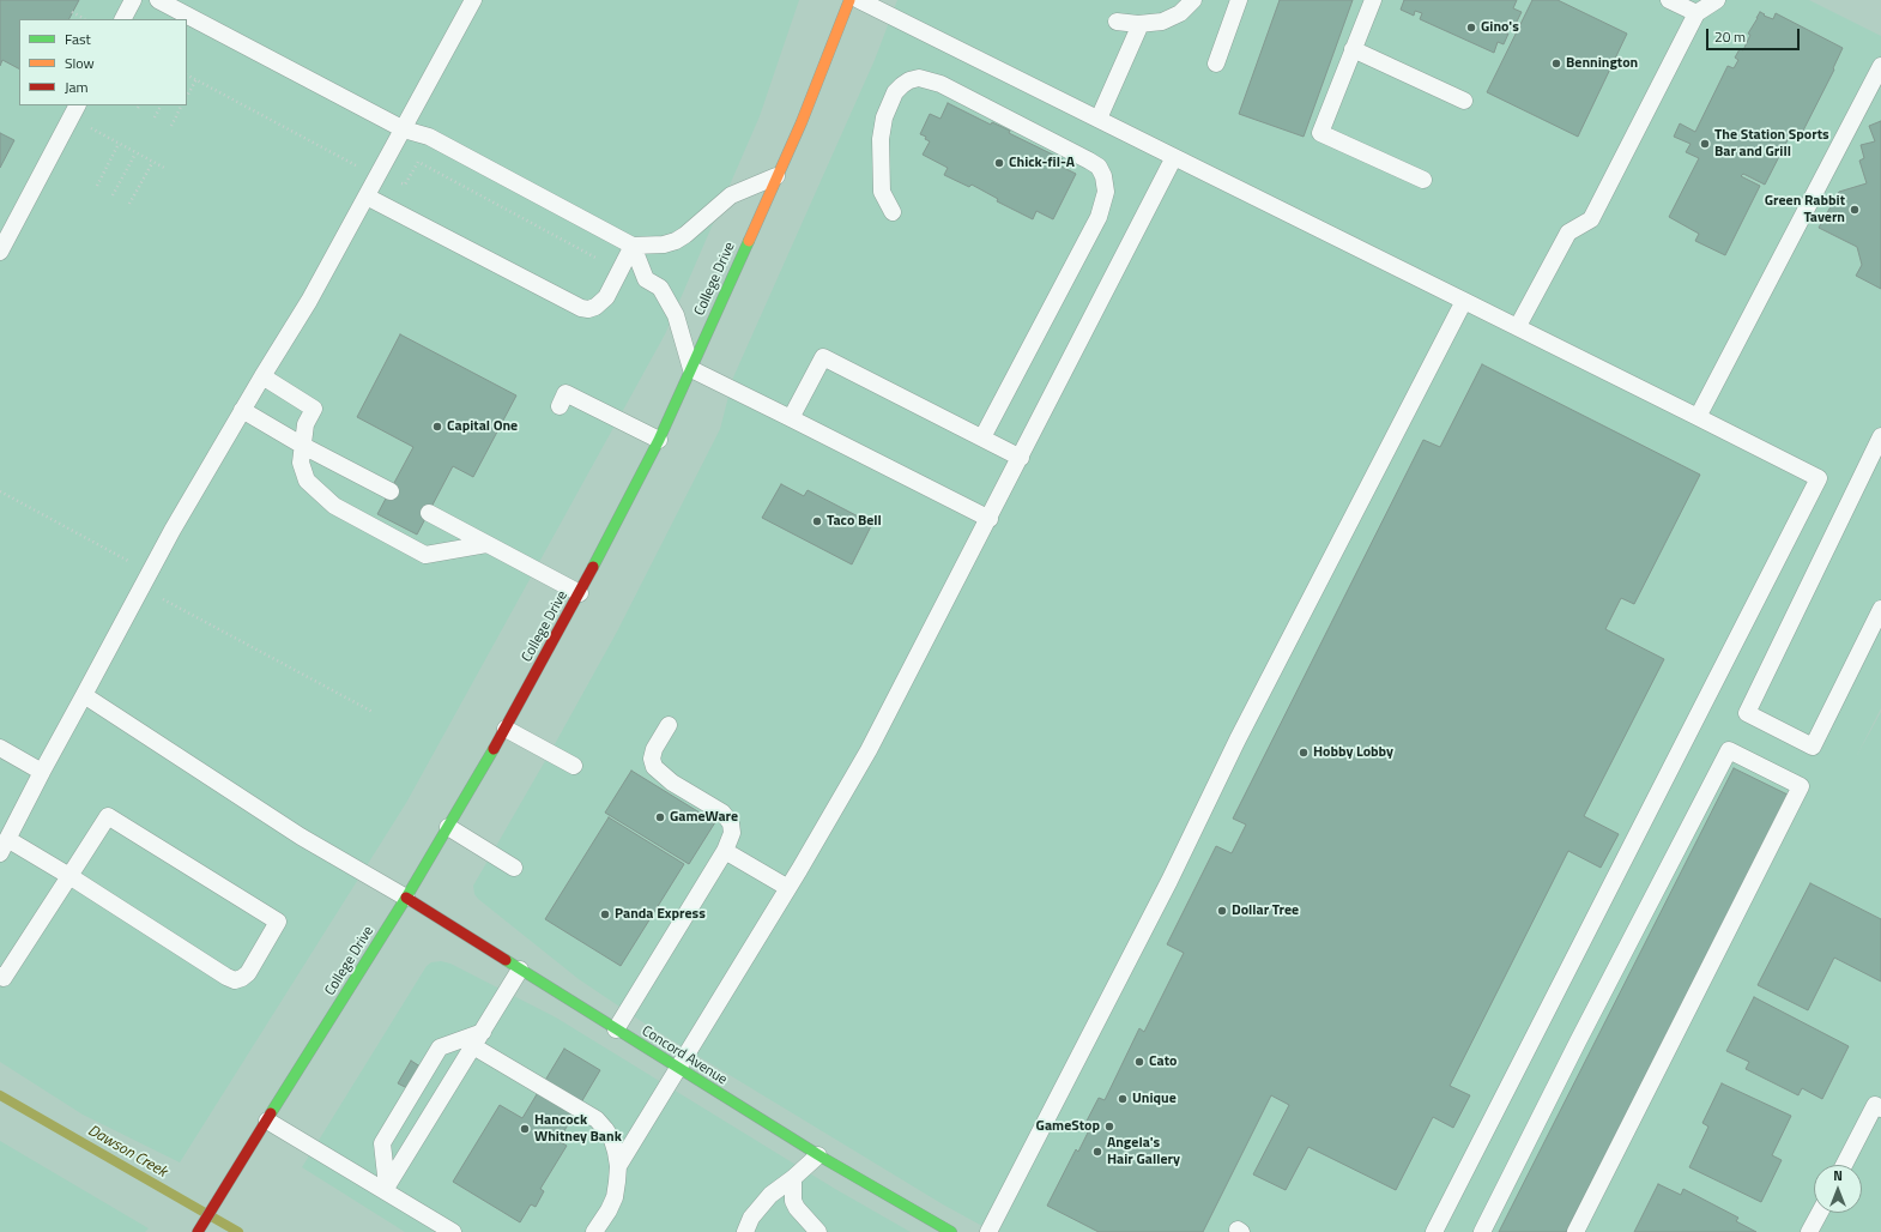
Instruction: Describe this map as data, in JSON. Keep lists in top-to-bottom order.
{
  "streets": {
    "street": ["College Drive", "Concord Avenue"]
  },
  "crossings": [
    ["College Drive", "Concord Avenue"]
  ],
  "water": ["Dawson Creek"],
  "places": [
    "Gino's",
    "Bennington",
    "The Station Sports Bar and Grill",
    "Chick-fil-A",
    "Green Rabbit Tavern",
    "Capital One",
    "Taco Bell",
    "Hobby Lobby",
    "GameWare",
    "Dollar Tree",
    "Panda Express",
    "Cato",
    "Unique",
    "GameStop",
    "Hancock Whitney Bank",
    "Angela's Hair Gallery"
  ],
  "legend": ["Fast", "Slow", "Jam"],
  "scale_bar": "20 m",
  "north": "top"
}
